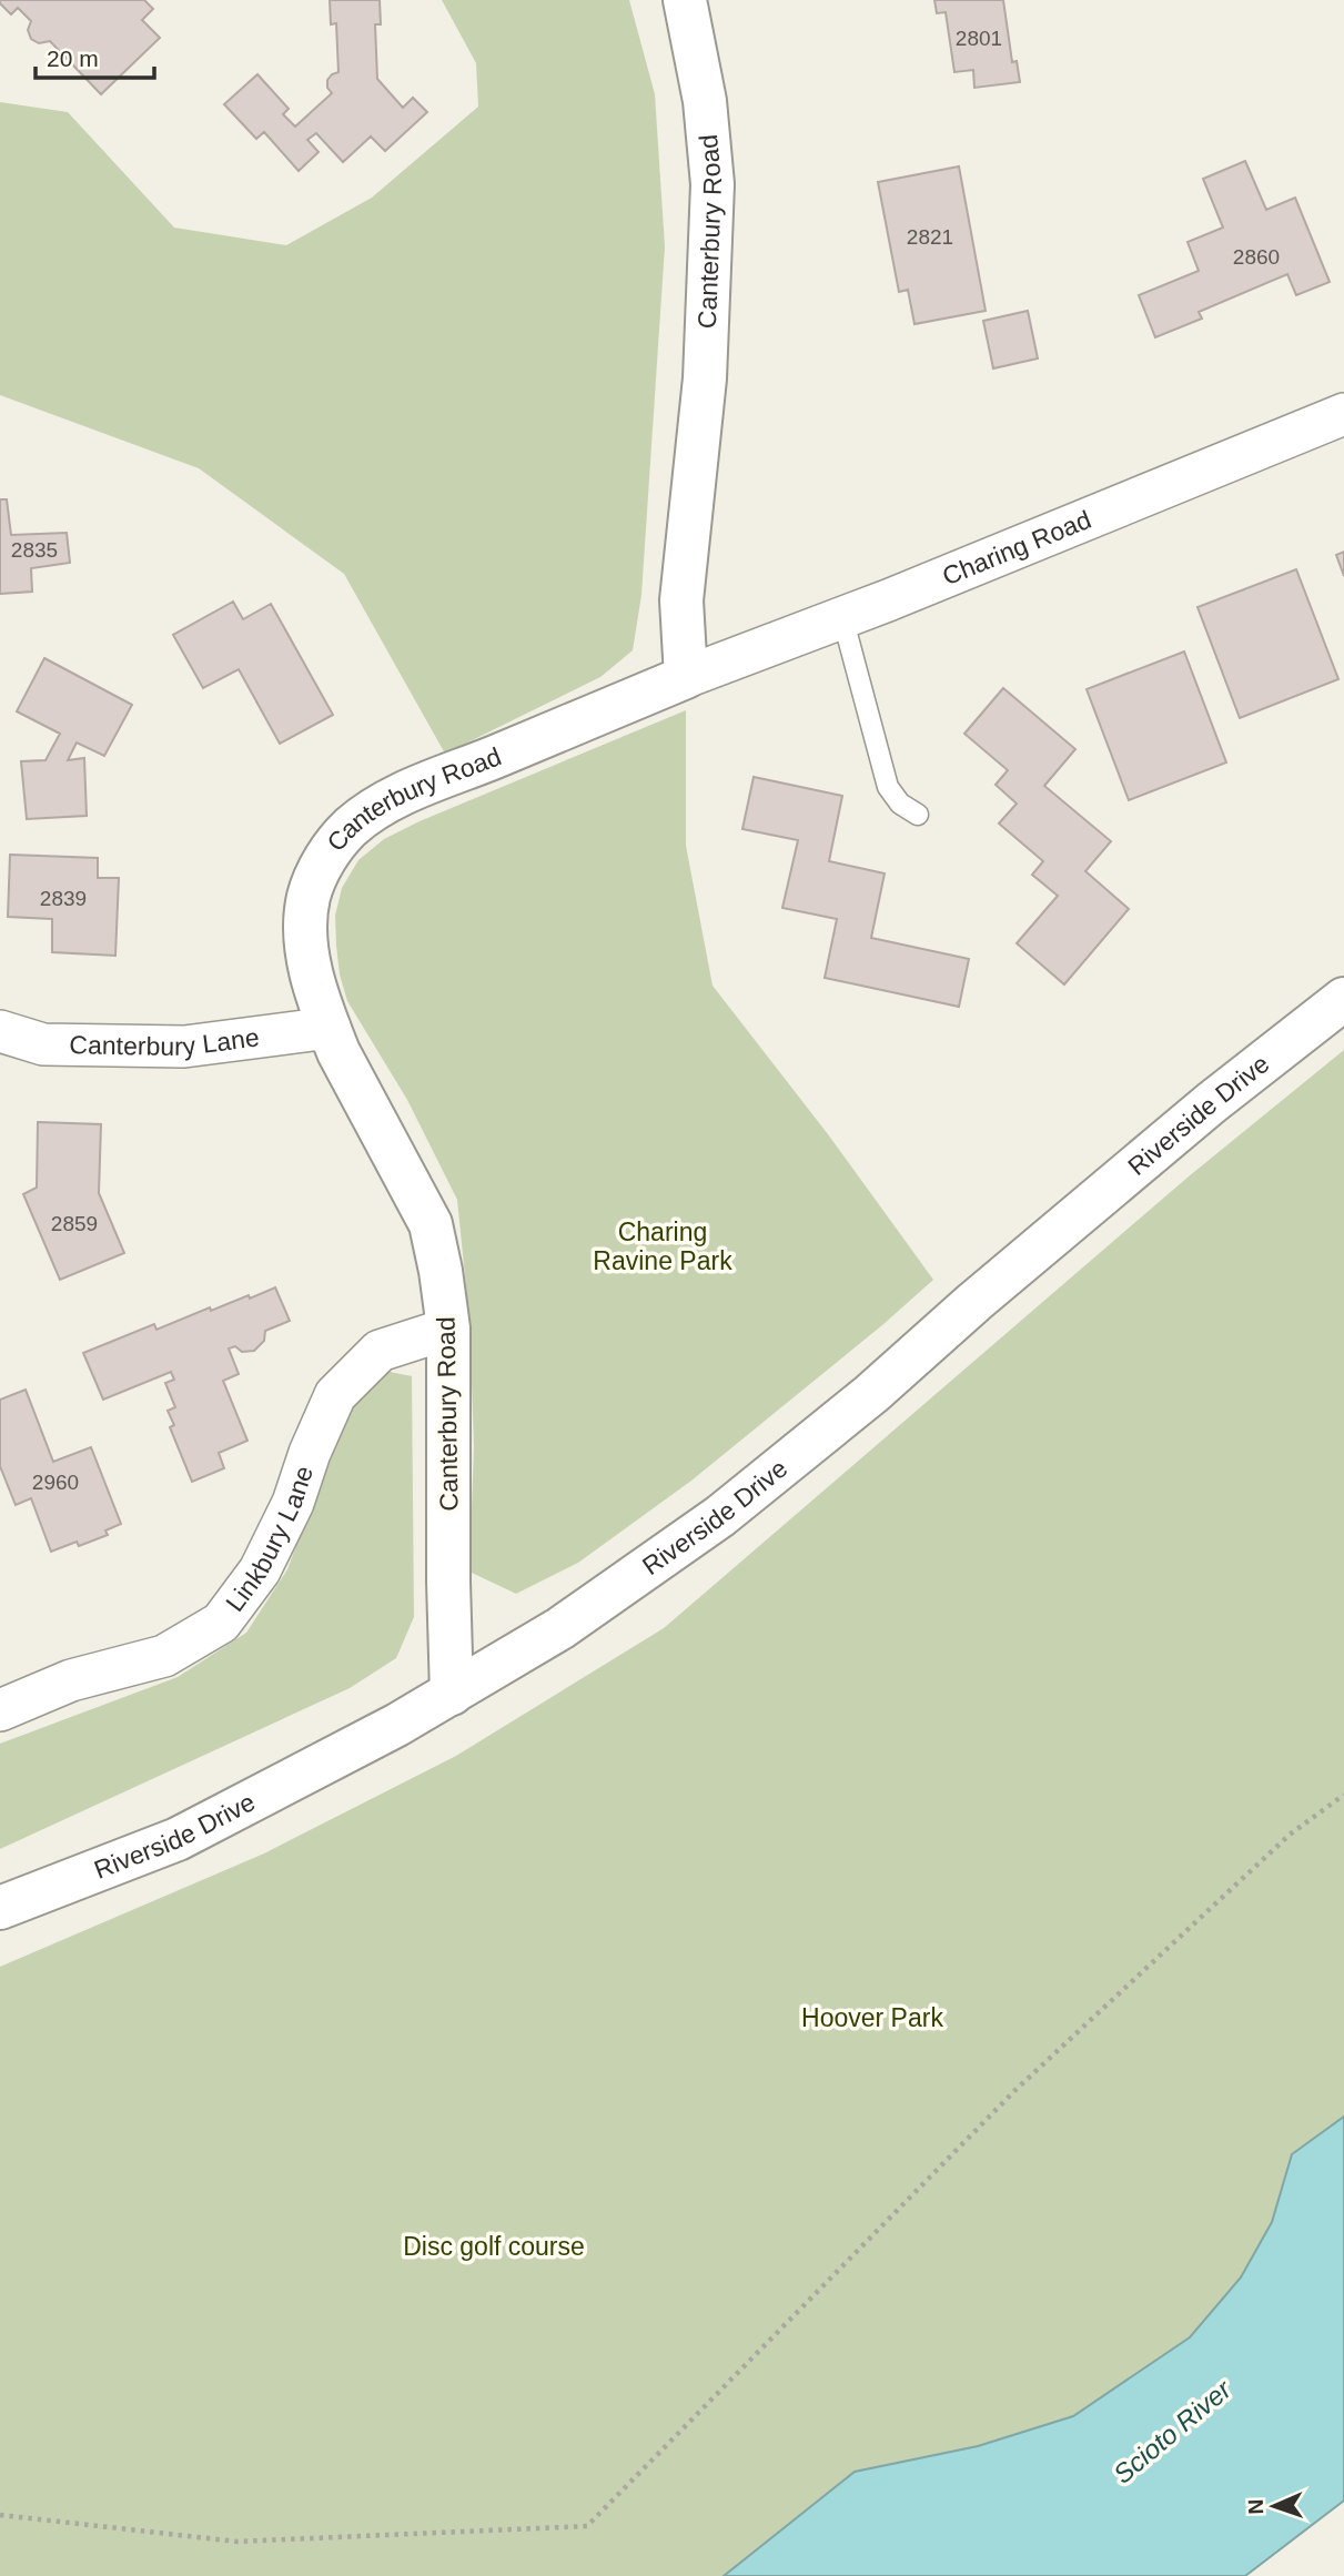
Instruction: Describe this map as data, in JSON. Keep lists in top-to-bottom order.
{
  "streets": {
    "street": [
      "Canterbury Road",
      "Charing Road",
      "Canterbury Lane",
      "Riverside Drive",
      "Linkbury Lane"
    ]
  },
  "crossings": [
    ["Canterbury Road", "Charing Road"],
    ["Canterbury Road", "Canterbury Lane"],
    ["Canterbury Road", "Riverside Drive"],
    ["Canterbury Road", "Linkbury Lane"]
  ],
  "water": ["Scioto River"],
  "parks": ["Charing Ravine Park", "Hoover Park", "Disc golf course"],
  "house_numbers": [
    "2801",
    "2821",
    "2860",
    "2835",
    "2839",
    "2859",
    "2960"
  ],
  "scale_bar": "20 m",
  "north": "left"
}
